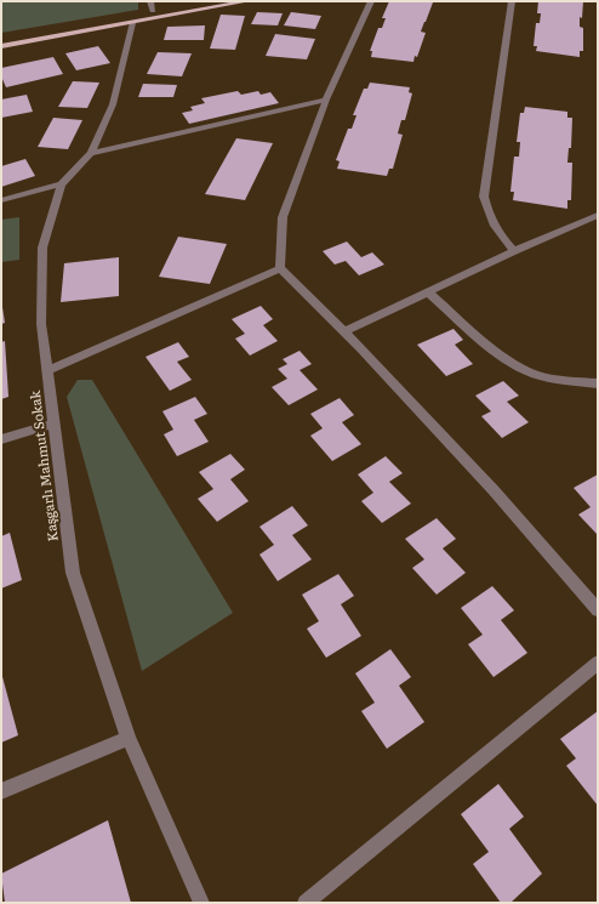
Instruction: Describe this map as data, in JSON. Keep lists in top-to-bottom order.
{
  "streets": {
    "street": ["Kaşgarlı Mahmut Sokak"]
  }
}
